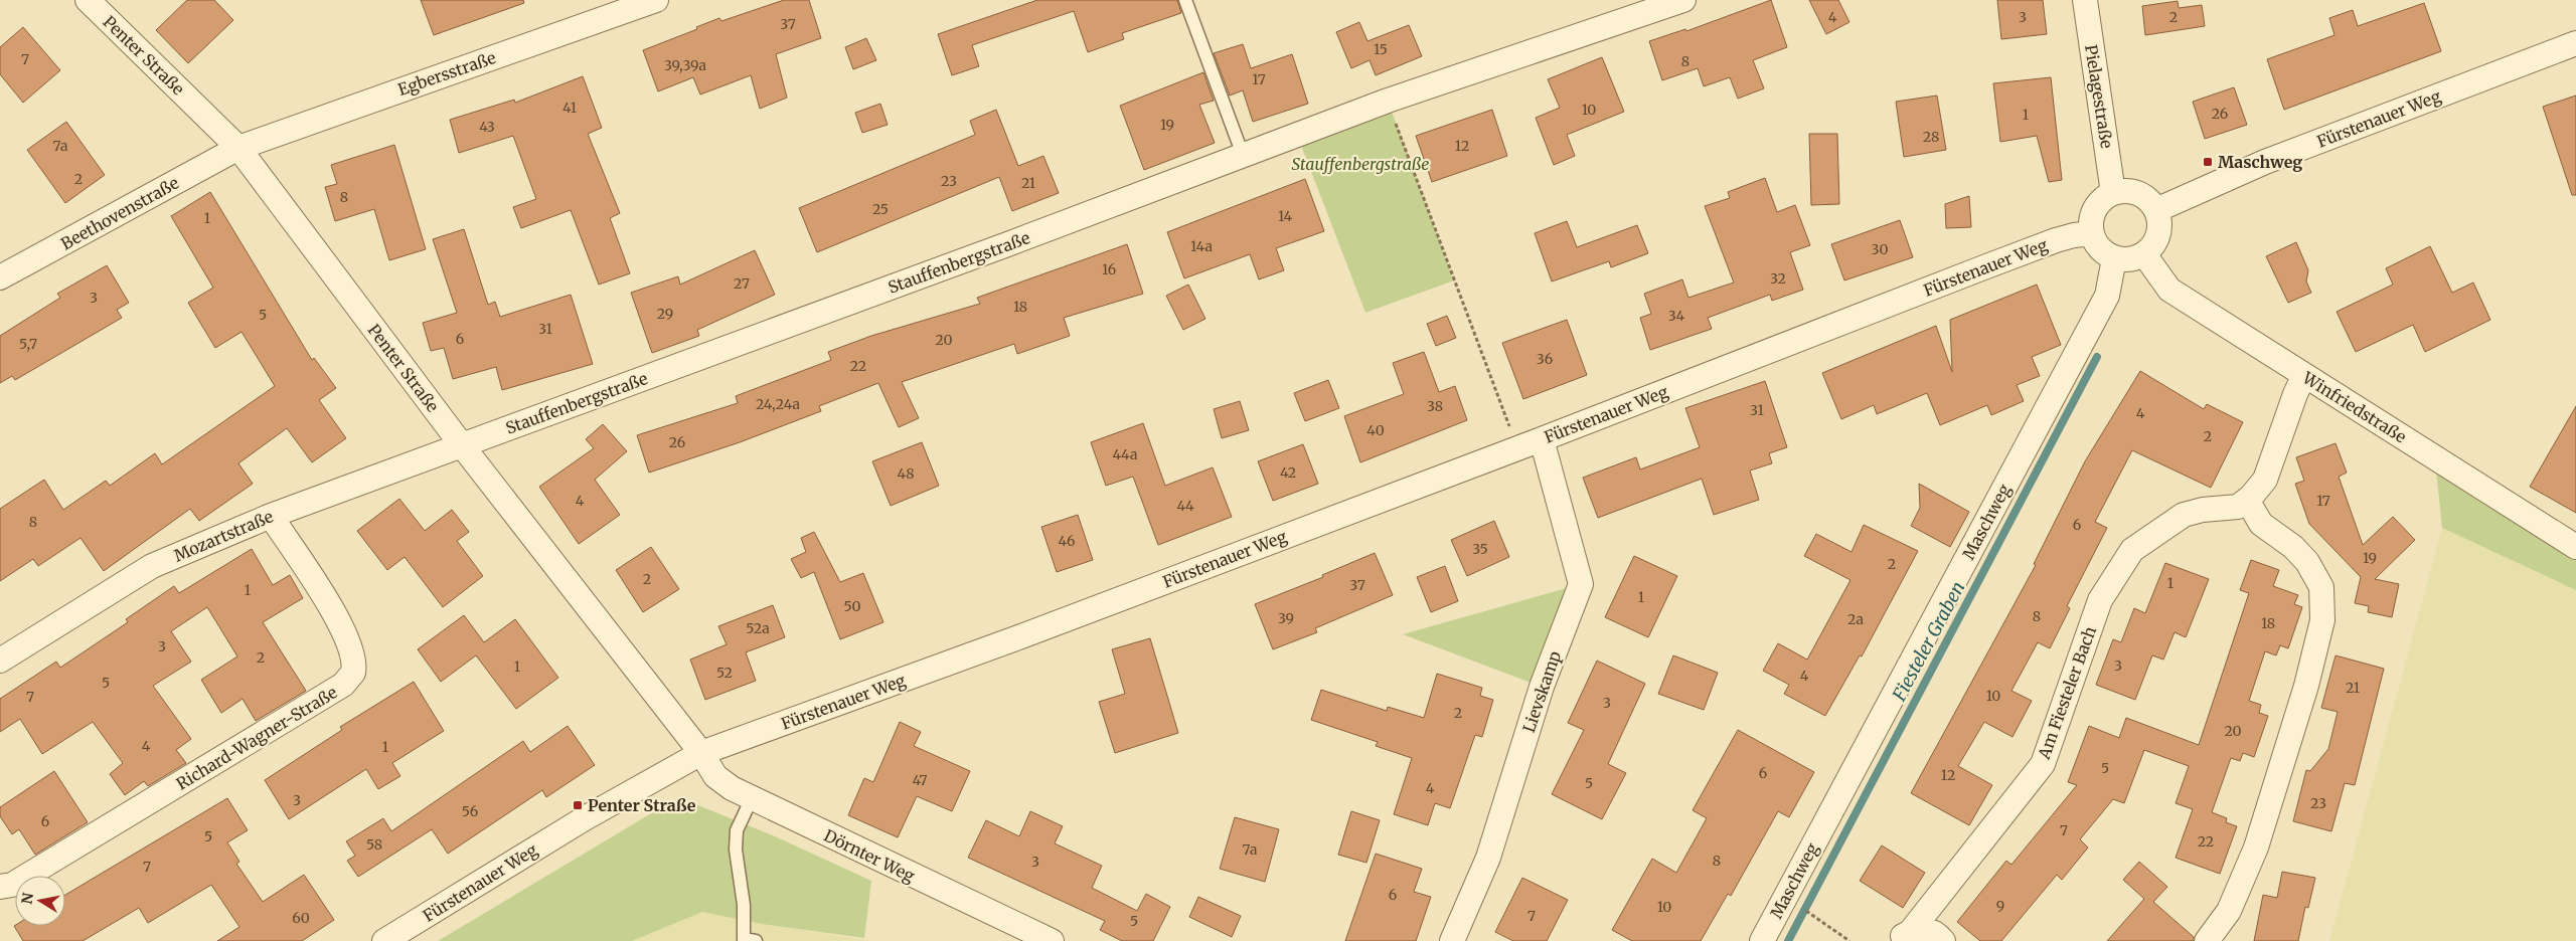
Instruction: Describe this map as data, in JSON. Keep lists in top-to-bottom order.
{
  "streets": {
    "street": [
      "Penter Straße",
      "Egbersstraße",
      "Pielagestraße",
      "Fürstenauer Weg",
      "Beethovenstraße",
      "Stauffenbergstraße",
      "Winfriedstraße",
      "Maschweg",
      "Mozartstraße",
      "Lievskamp",
      "Am Fiesteler Bach",
      "Richard-Wagner-Straße",
      "Dörnter Weg"
    ]
  },
  "crossings": [
    ["Penter Straße", "Egbersstraße"],
    ["Penter Straße", "Fürstenauer Weg"],
    ["Penter Straße", "Beethovenstraße"],
    ["Penter Straße", "Stauffenbergstraße"],
    ["Penter Straße", "Mozartstraße"],
    ["Penter Straße", "Dörnter Weg"],
    ["Egbersstraße", "Beethovenstraße"],
    ["Pielagestraße", "Fürstenauer Weg"],
    ["Pielagestraße", "Winfriedstraße"],
    ["Pielagestraße", "Maschweg"],
    ["Fürstenauer Weg", "Winfriedstraße"],
    ["Fürstenauer Weg", "Maschweg"],
    ["Fürstenauer Weg", "Lievskamp"],
    ["Fürstenauer Weg", "Dörnter Weg"],
    ["Stauffenbergstraße", "Mozartstraße"],
    ["Winfriedstraße", "Maschweg"],
    ["Winfriedstraße", "Am Fiesteler Bach"],
    ["Mozartstraße", "Richard-Wagner-Straße"]
  ],
  "water": ["Fiesteler Graben"],
  "parks": ["Stauffenbergstraße"],
  "places": {
    "transit": ["Maschweg", "Penter Straße"]
  },
  "house_numbers": [
    "4",
    "3",
    "2",
    "37",
    "15",
    "7",
    "8",
    "39,39a",
    "17",
    "41",
    "10",
    "26",
    "1",
    "19",
    "43",
    "28",
    "7a",
    "12",
    "2",
    "23",
    "21",
    "8",
    "25",
    "14",
    "1",
    "14a",
    "30",
    "16",
    "32",
    "27",
    "3",
    "18",
    "29",
    "5",
    "34",
    "31",
    "6",
    "20",
    "5,7",
    "36",
    "22",
    "24,24a",
    "38",
    "31",
    "4",
    "40",
    "2",
    "26",
    "44a",
    "42",
    "48",
    "4",
    "17",
    "44",
    "8",
    "6",
    "46",
    "35",
    "19",
    "2",
    "2",
    "1",
    "37",
    "1",
    "1",
    "50",
    "8",
    "39",
    "2a",
    "18",
    "52a",
    "3",
    "2",
    "3",
    "1",
    "52",
    "4",
    "5",
    "21",
    "10",
    "7",
    "3",
    "2",
    "20",
    "4",
    "1",
    "5",
    "6",
    "12",
    "47",
    "5",
    "4",
    "3",
    "23",
    "56",
    "6",
    "7",
    "5",
    "22",
    "58",
    "7a",
    "8",
    "3",
    "7",
    "6",
    "9",
    "10",
    "7",
    "60",
    "5"
  ],
  "north": "left"
}
